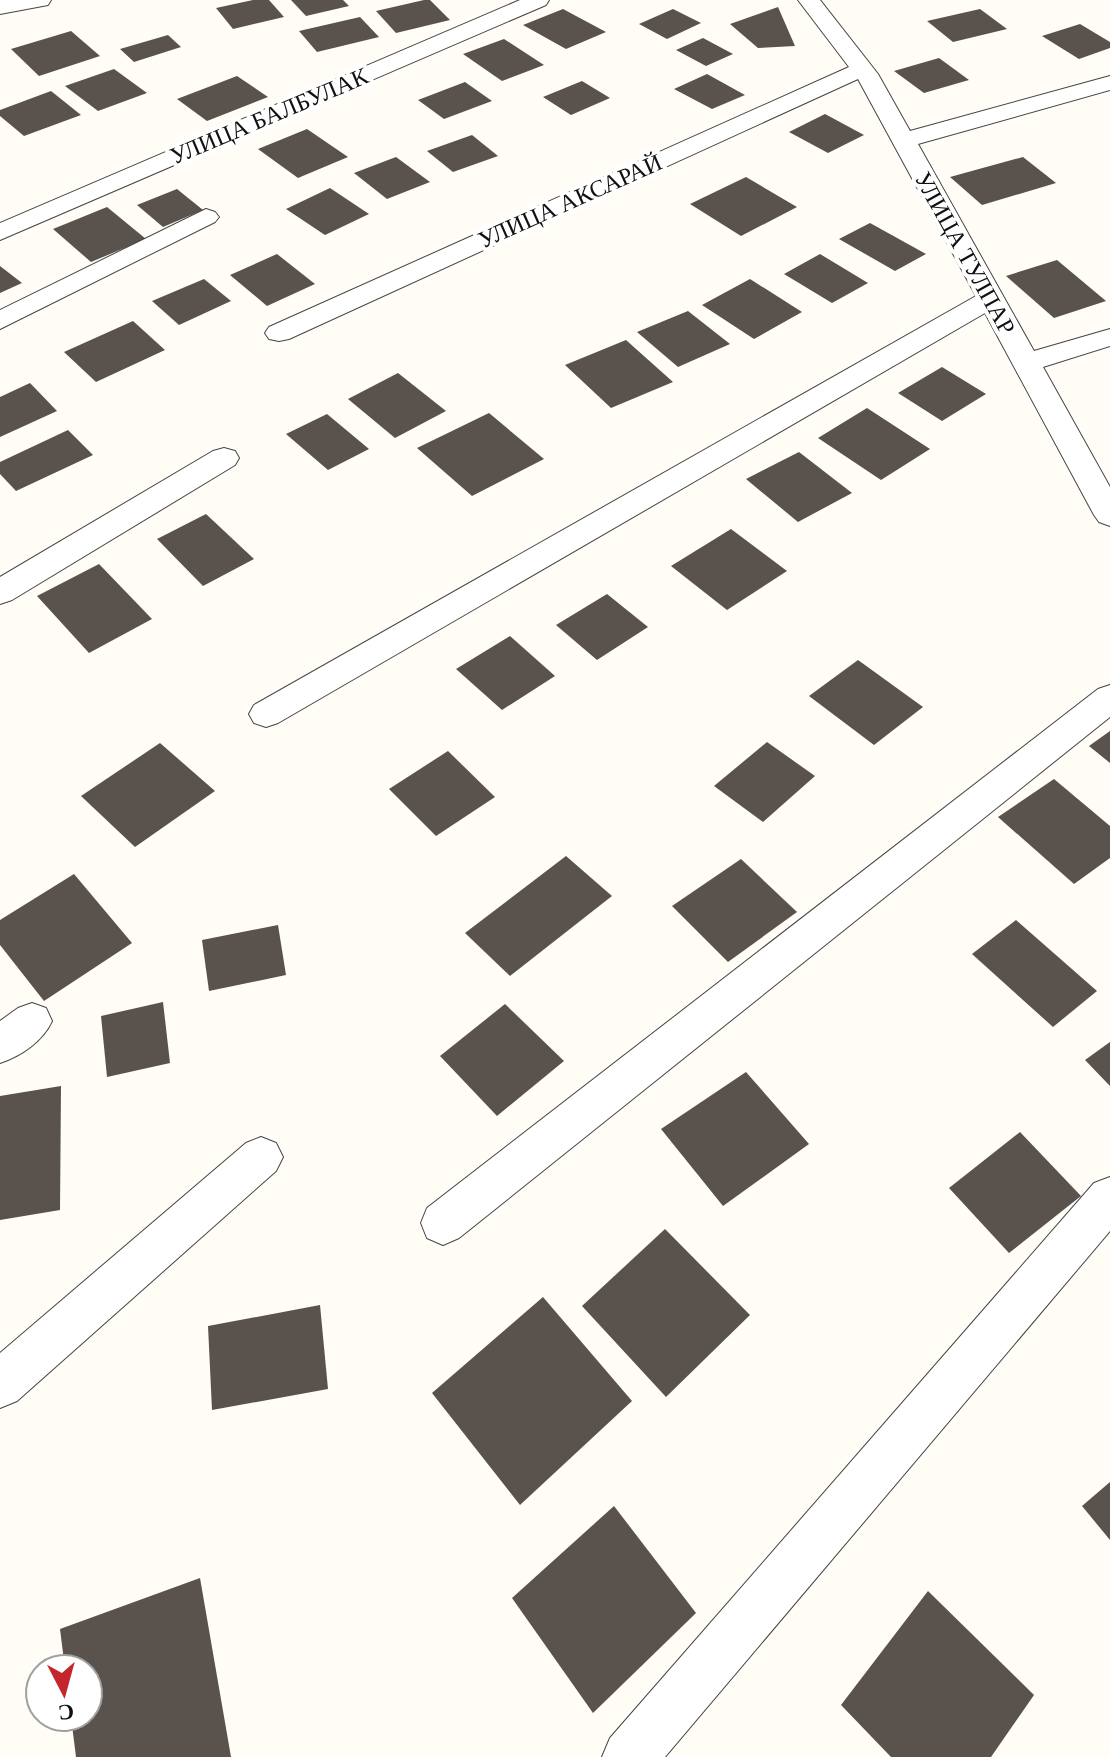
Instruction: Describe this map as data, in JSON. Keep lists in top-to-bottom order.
{
  "streets": {
    "street": ["УЛИЦА БАЛБУЛАК", "УЛИЦА АКСАРАЙ", "УЛИЦА ТУЛПАР"]
  },
  "crossings": [
    ["УЛИЦА АКСАРАЙ", "УЛИЦА ТУЛПАР"]
  ],
  "north": "bottom"
}
